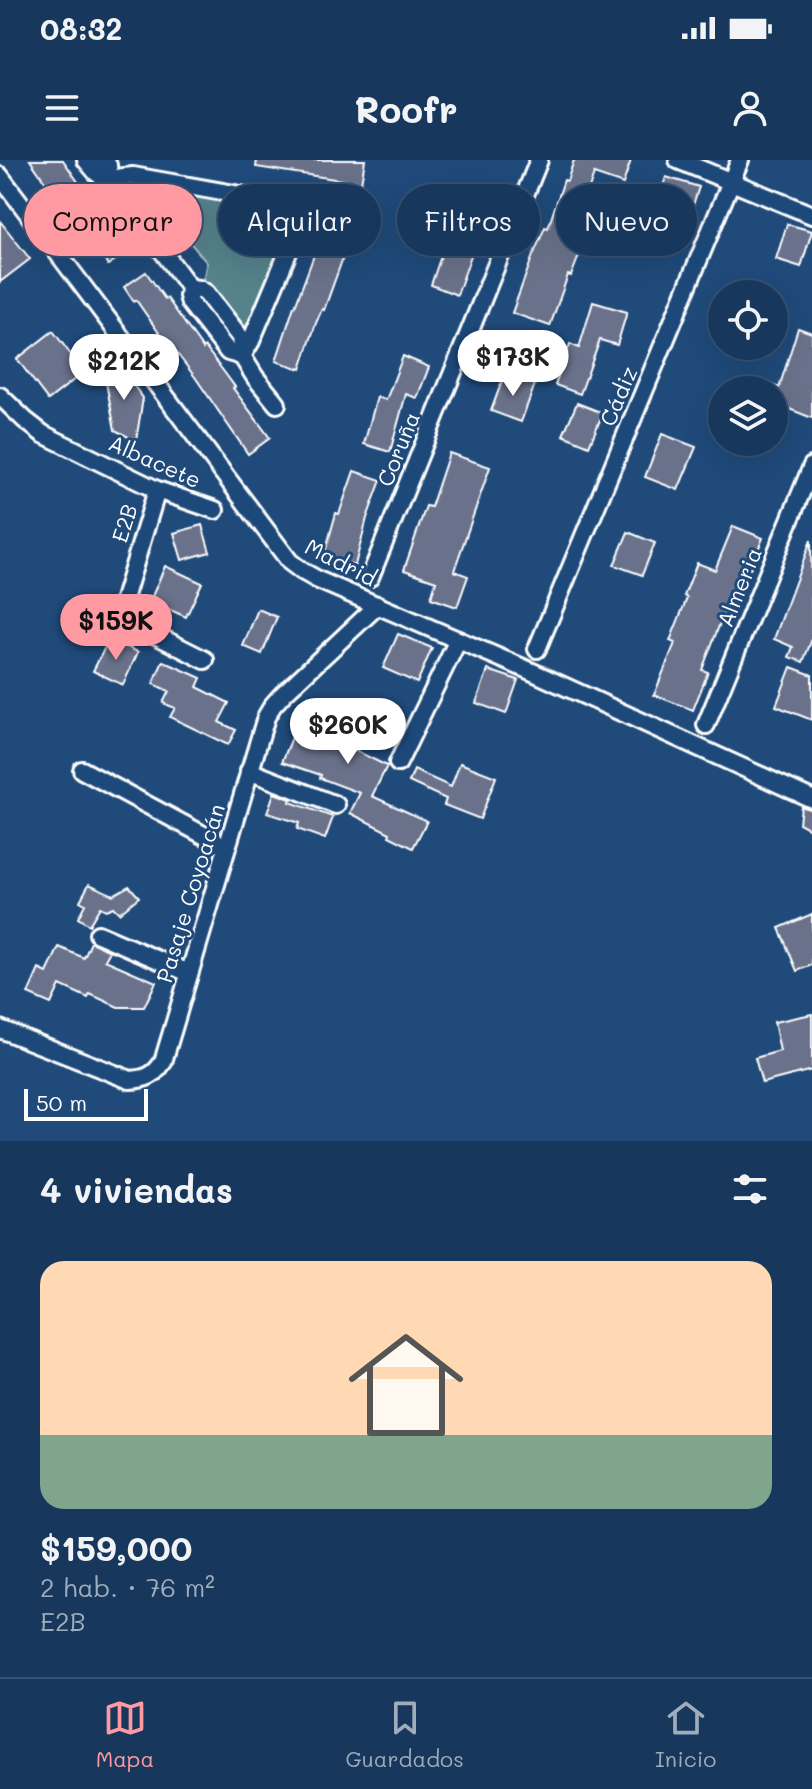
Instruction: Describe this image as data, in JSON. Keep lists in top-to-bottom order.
{
  "streets": {
    "street": [
      "Cádiz",
      "Coruña",
      "Albacete",
      "E2B",
      "Madrid",
      "Almeria",
      "Pasaje Coyoacán"
    ]
  },
  "crossings": [
    ["Albacete", "E2B"],
    ["Madrid", "Pasaje Coyoacán"]
  ],
  "scale_bar": "50 m",
  "page": {
    "status": "08:32",
    "header": "Roofr",
    "chip": [
      "Comprar",
      "Alquilar",
      "Filtros",
      "Nuevo"
    ],
    "price": [
      "$173K",
      "$212K",
      "$159K",
      "$260K"
    ],
    "scale": "50 m",
    "heading": "4 viviendas",
    "list": [
      {
        "name": "$159,000",
        "note": "2 hab. · 76 m² · E2B"
      }
    ],
    "tabs": ["Mapa", "Guardados", "Inicio"]
  }
}
